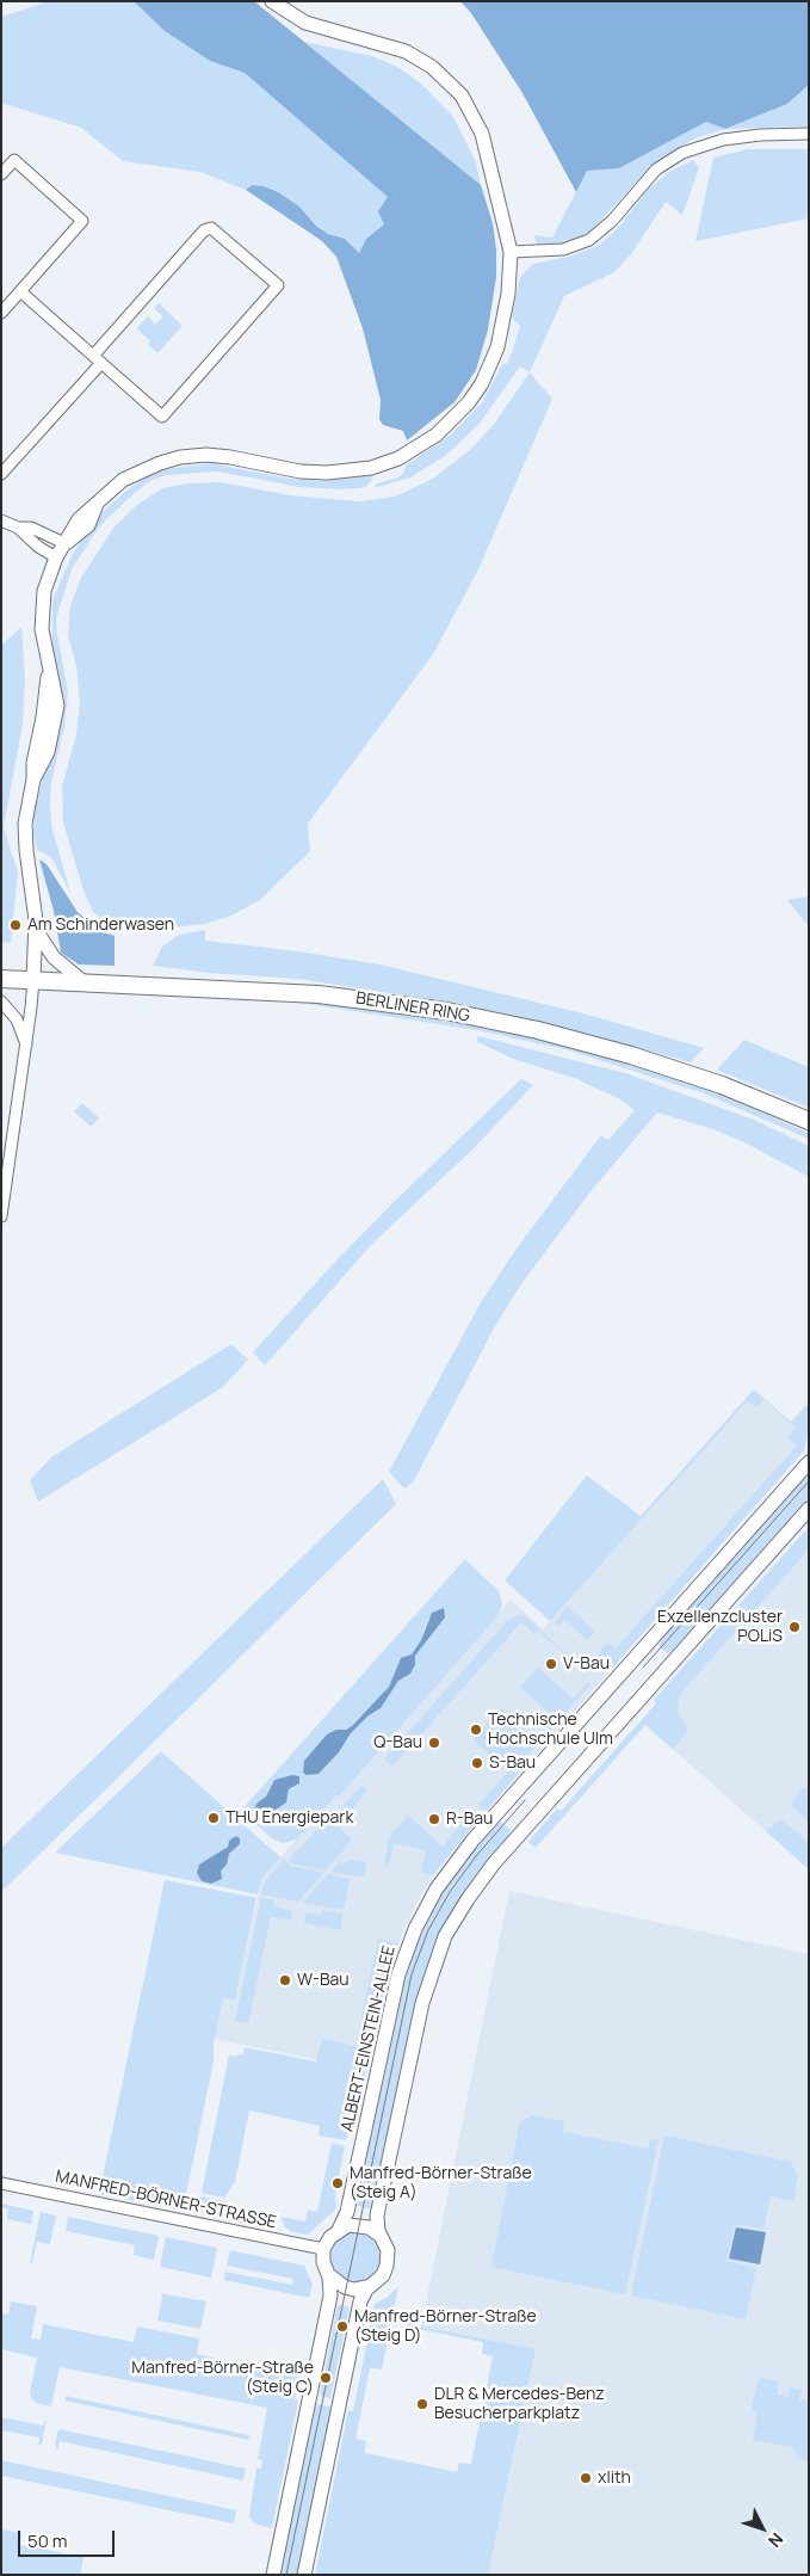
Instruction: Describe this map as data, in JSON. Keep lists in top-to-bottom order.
{
  "streets": {
    "main road": ["BERLINER RING"],
    "street": ["ALBERT-EINSTEIN-ALLEE", "MANFRED-BÖRNER-STRASSE"]
  },
  "crossings": [
    ["ALBERT-EINSTEIN-ALLEE", "MANFRED-BÖRNER-STRASSE"]
  ],
  "places": [
    "Am Schinderwasen",
    "Exzellenzcluster POLiS",
    "V-Bau",
    "Technische Hochschule Ulm",
    "Q-Bau",
    "S-Bau",
    "THU Energiepark",
    "R-Bau",
    "W-Bau",
    "Manfred-Börner-Straße (Steig A)",
    "Manfred-Börner-Straße (Steig D)",
    "Manfred-Börner-Straße (Steig C)",
    "DLR & Mercedes-Benz Besucherparkplatz",
    "xlith"
  ],
  "scale_bar": "50 m",
  "north": "bottom right"
}
